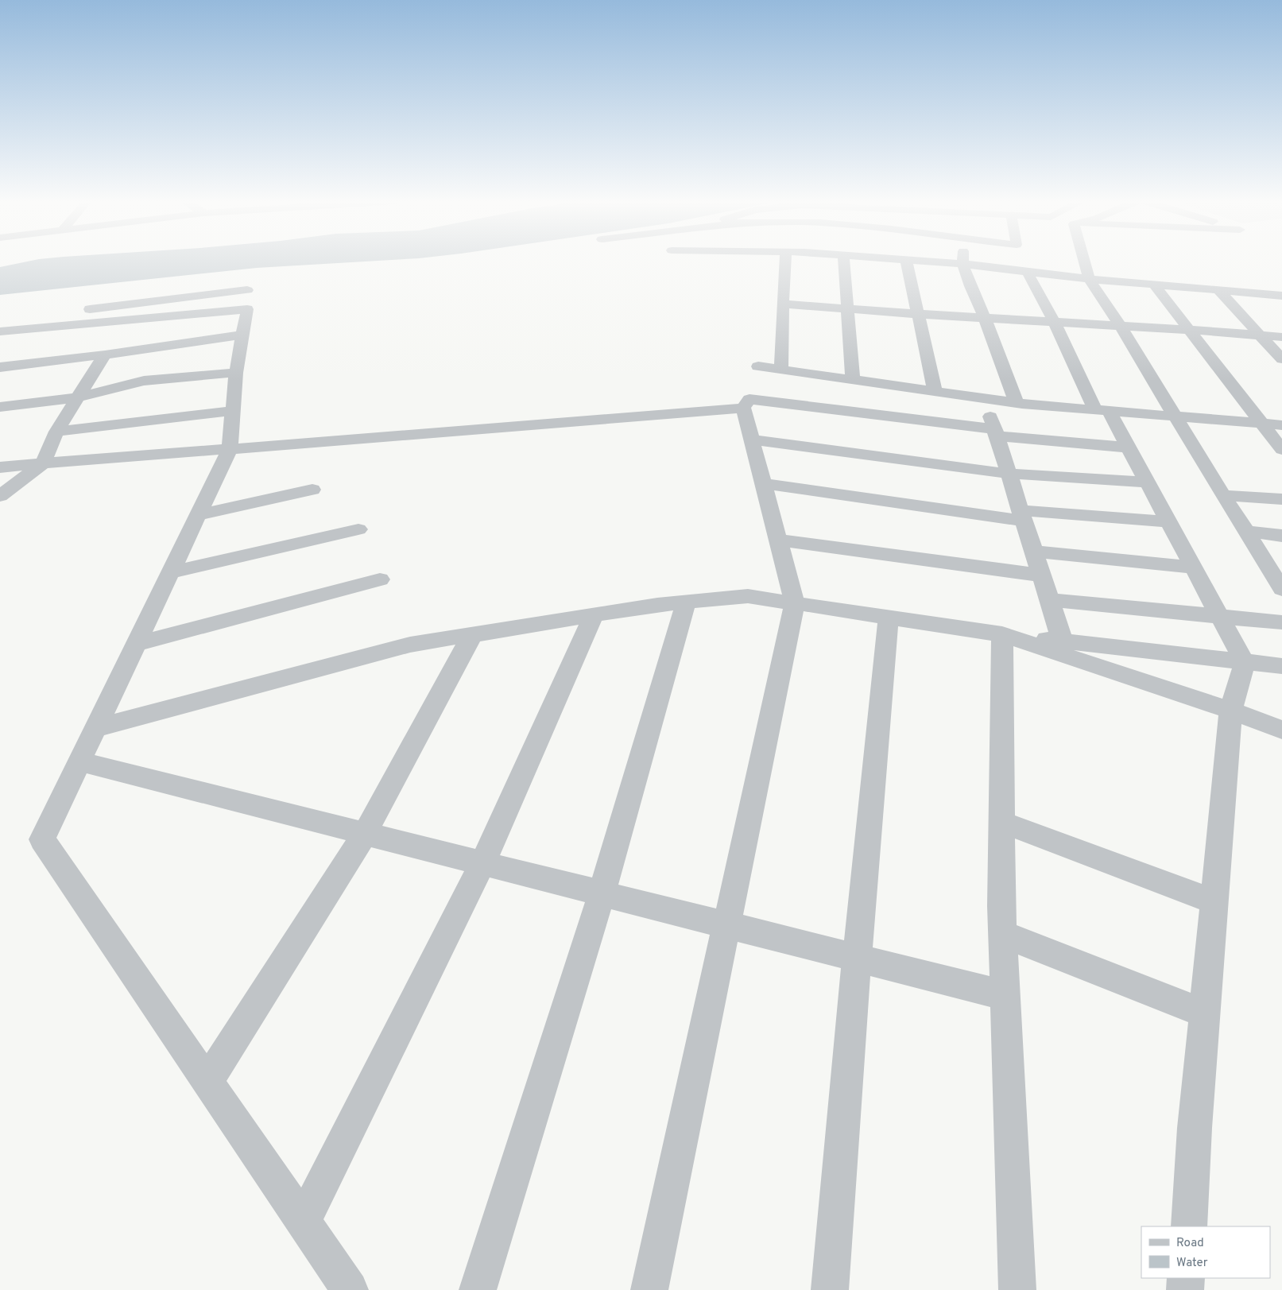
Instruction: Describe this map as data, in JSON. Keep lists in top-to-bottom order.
{
  "legend": ["Road", "Water"]
}
